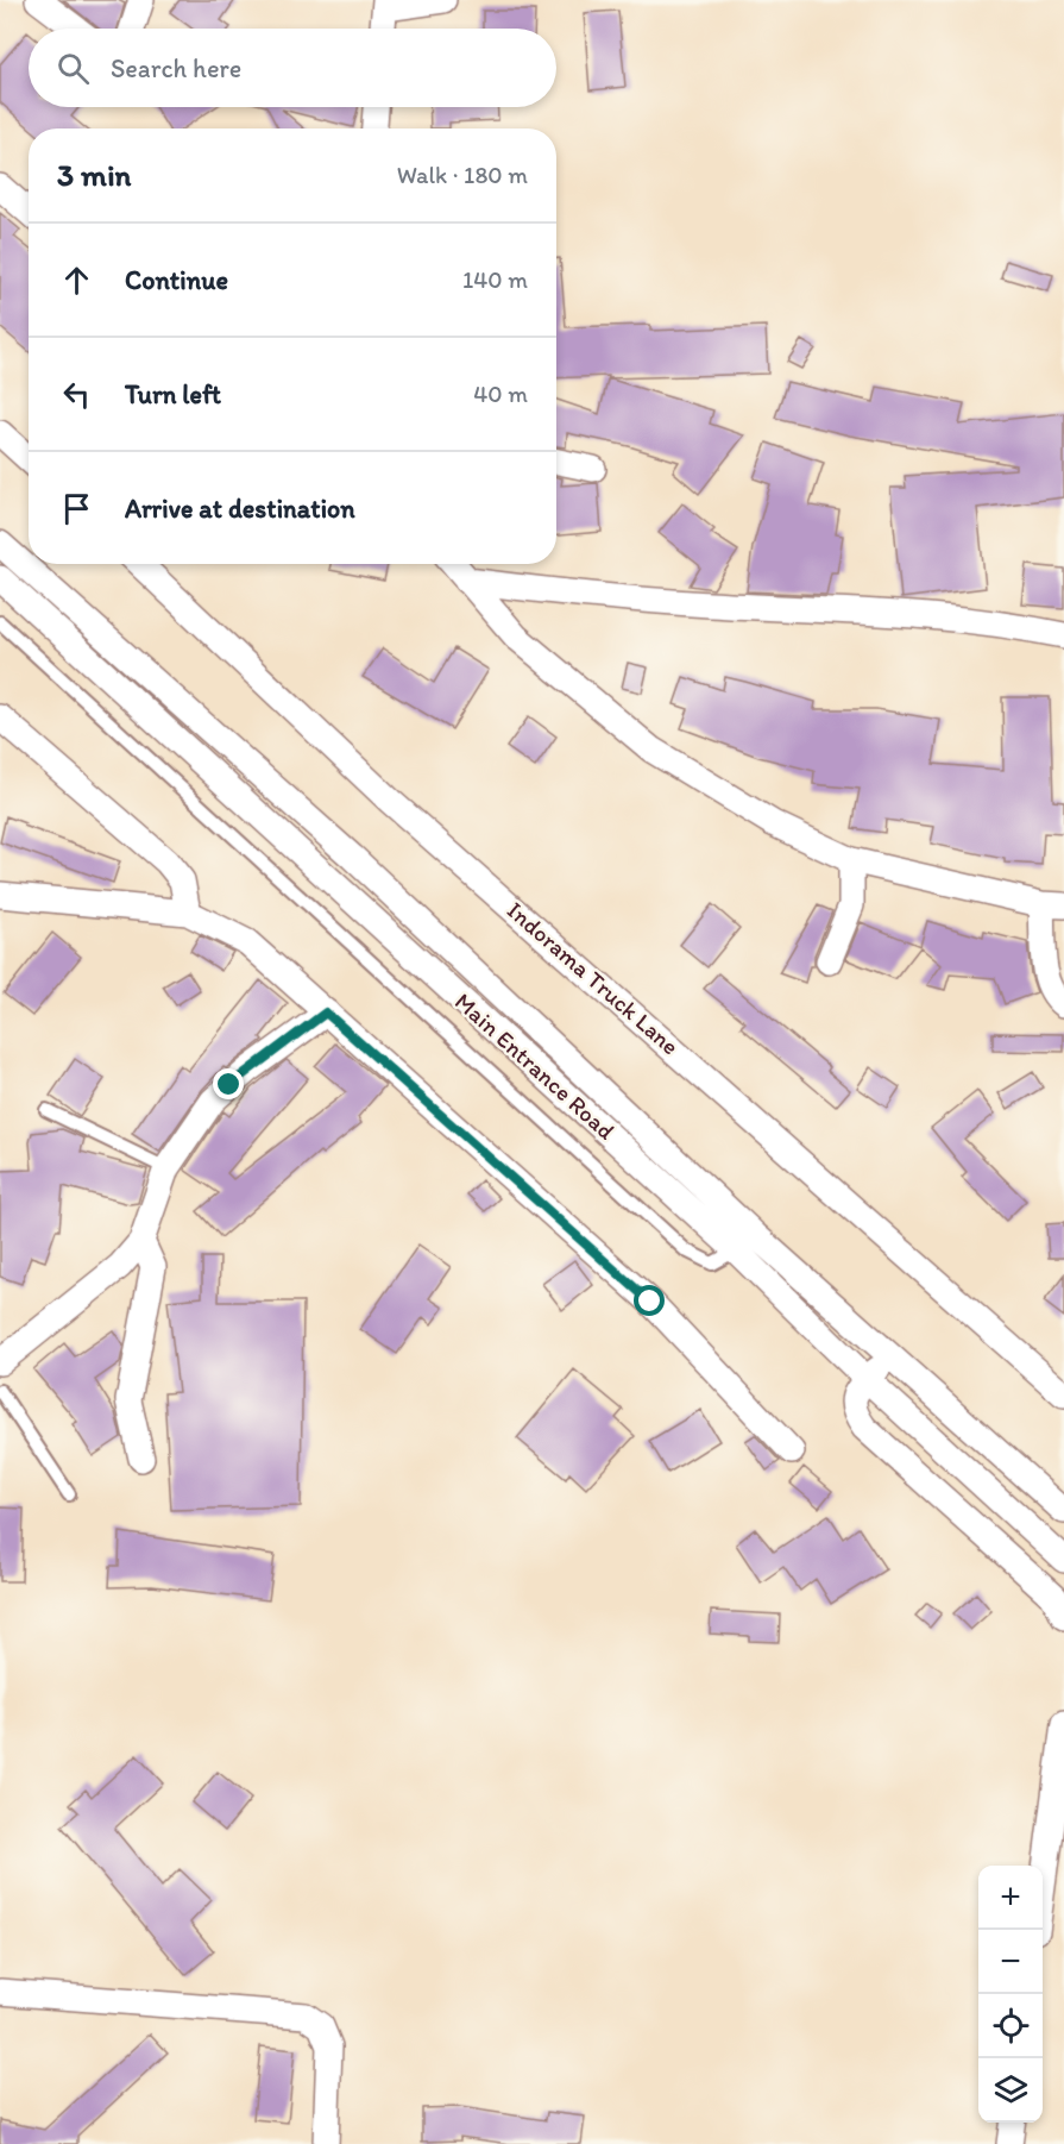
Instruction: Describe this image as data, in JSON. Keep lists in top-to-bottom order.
{
  "streets": {
    "street": ["Indorama Truck Lane", "Main Entrance Road"]
  },
  "page": {
    "search": "Search here",
    "heading": ["3 min", "Walk · 180 m"],
    "list": [
      ["Continue", "140 m"],
      ["Turn left", "40 m"],
      "Arrive at destination"
    ],
    "map_buttons": ["+", "−"]
  }
}
